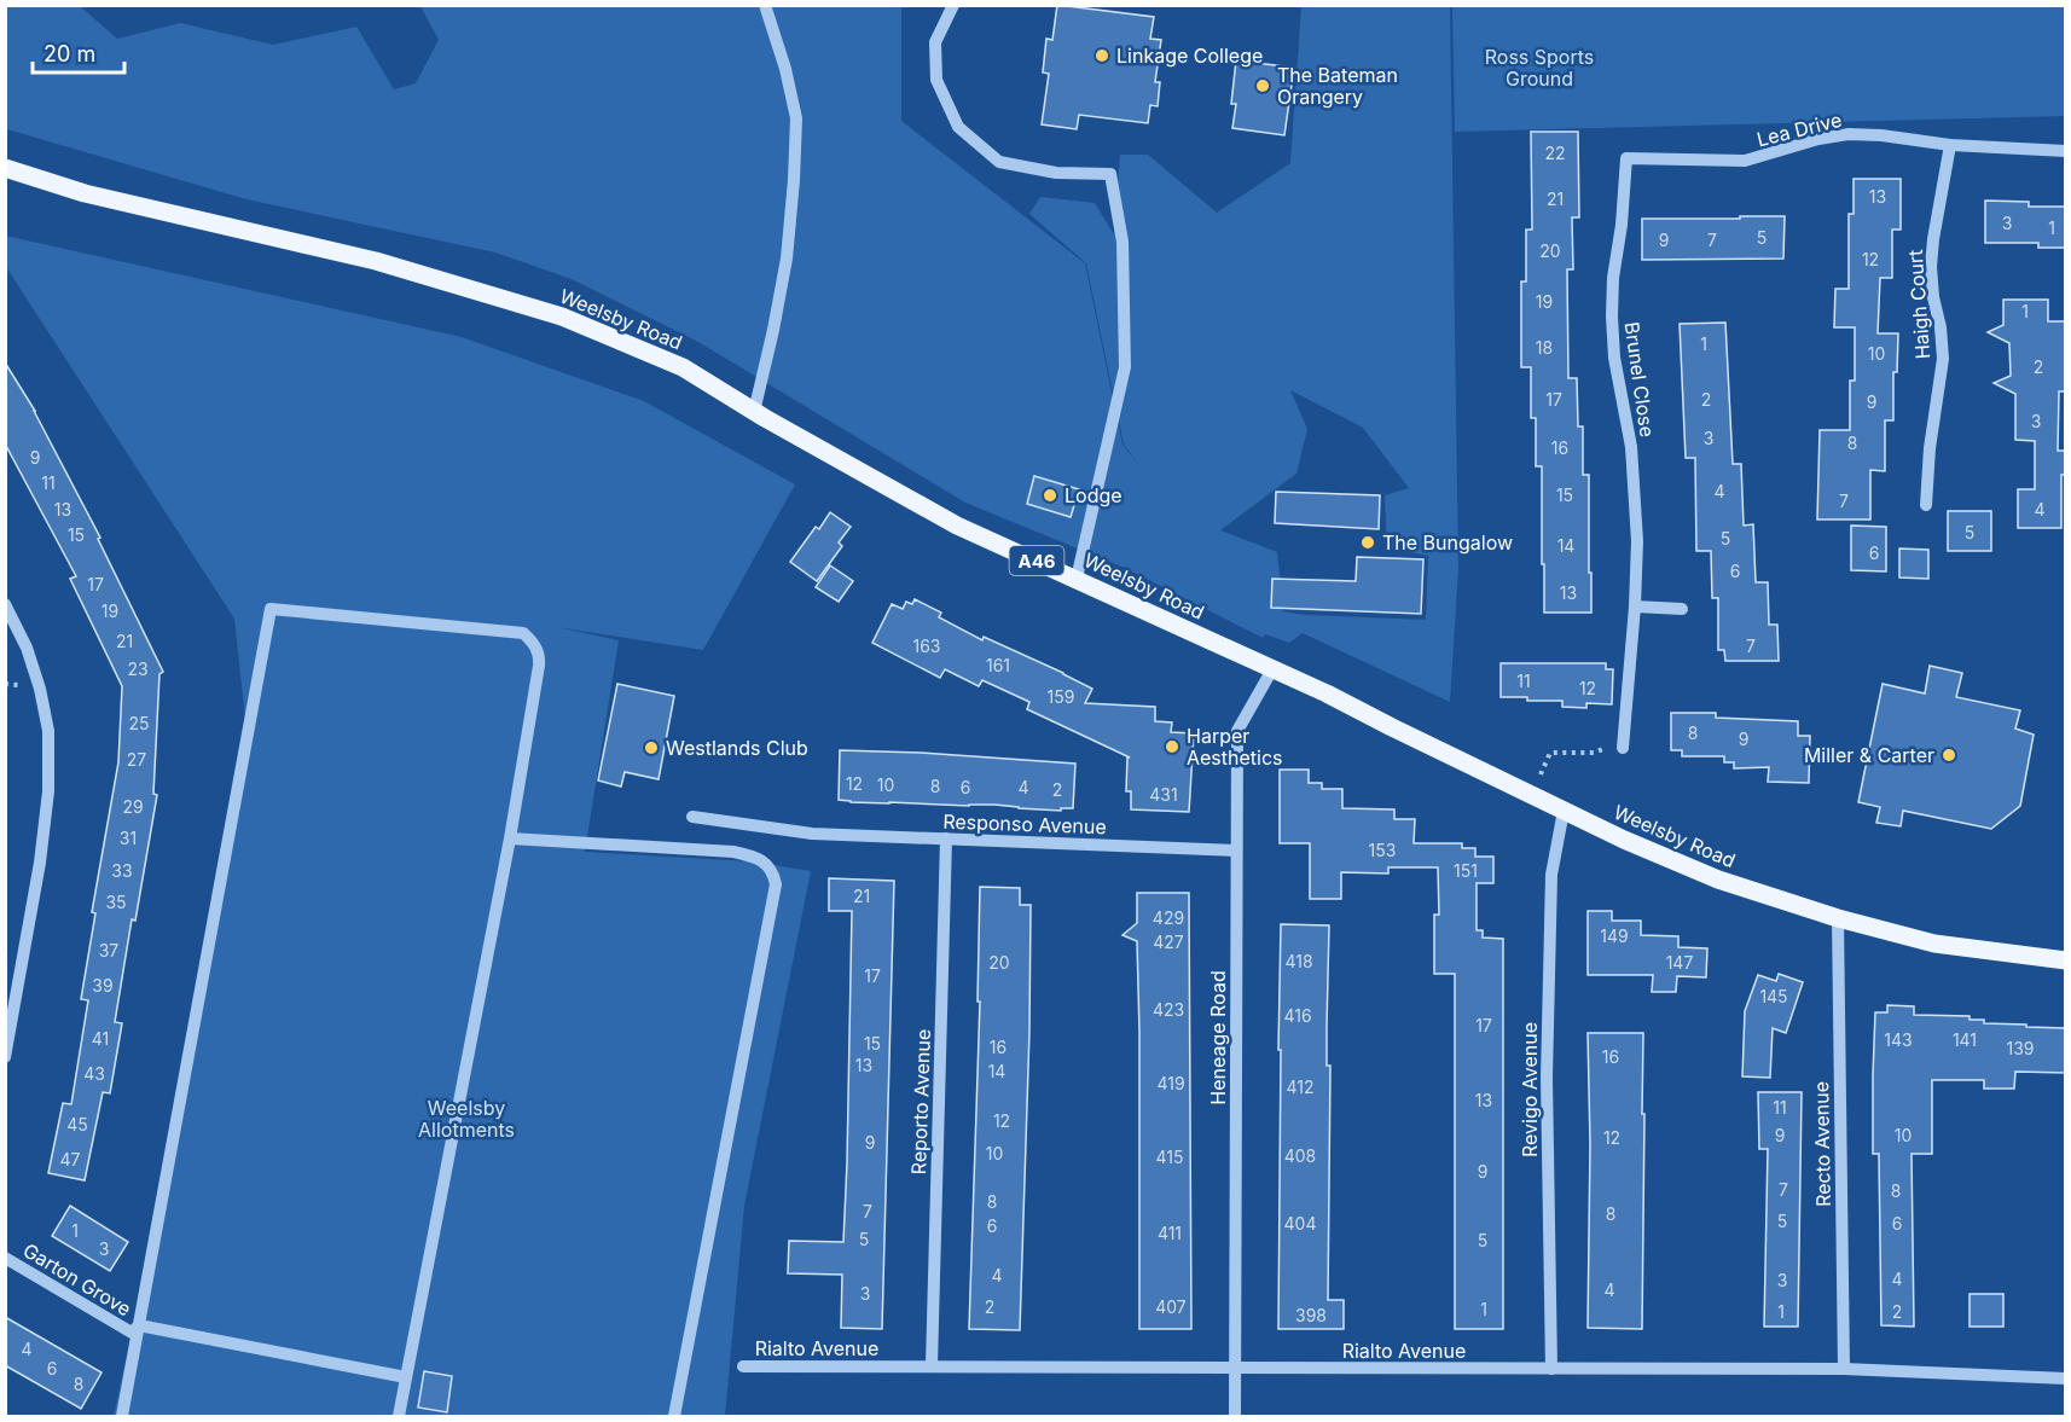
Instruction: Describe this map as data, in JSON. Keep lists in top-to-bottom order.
{
  "streets": {
    "main road": ["Weelsby Road", "A46"],
    "street": [
      "Lea Drive",
      "Haigh Court",
      "Brunel Close",
      "Responso Avenue",
      "Heneage Road",
      "Revigo Avenue",
      "Reporto Avenue",
      "Recto Avenue",
      "Garton Grove",
      "Rialto Avenue"
    ]
  },
  "crossings": [
    ["Lea Drive", "Haigh Court"],
    ["Lea Drive", "Brunel Close"],
    ["Weelsby Road", "Heneage Road"],
    ["Weelsby Road", "Revigo Avenue"],
    ["Weelsby Road", "Recto Avenue"],
    ["Responso Avenue", "Heneage Road"],
    ["Responso Avenue", "Reporto Avenue"],
    ["Heneage Road", "Rialto Avenue"],
    ["Revigo Avenue", "Rialto Avenue"],
    ["Reporto Avenue", "Rialto Avenue"],
    ["Recto Avenue", "Rialto Avenue"]
  ],
  "parks": ["Ross Sports Ground", "Weelsby Allotments"],
  "places": [
    "Linkage College",
    "The Bateman Orangery",
    "Lodge",
    "The Bungalow",
    "Harper Aesthetics",
    "Westlands Club",
    "Miller & Carter"
  ],
  "house_numbers": [
    "22",
    "13",
    "21",
    "3",
    "1",
    "5",
    "9",
    "7",
    "20",
    "12",
    "19",
    "1",
    "1",
    "18",
    "10",
    "2",
    "17",
    "2",
    "9",
    "3",
    "3",
    "8",
    "16",
    "9",
    "11",
    "4",
    "15",
    "7",
    "13",
    "4",
    "5",
    "15",
    "5",
    "14",
    "6",
    "6",
    "17",
    "13",
    "19",
    "21",
    "163",
    "7",
    "161",
    "23",
    "11",
    "12",
    "159",
    "25",
    "8",
    "9",
    "27",
    "12",
    "10",
    "8",
    "6",
    "4",
    "2",
    "431",
    "29",
    "31",
    "153",
    "33",
    "151",
    "21",
    "35",
    "429",
    "149",
    "427",
    "37",
    "418",
    "20",
    "147",
    "17",
    "39",
    "145",
    "423",
    "416",
    "17",
    "41",
    "143",
    "141",
    "15",
    "16",
    "139",
    "16",
    "13",
    "14",
    "43",
    "419",
    "412",
    "13",
    "11",
    "12",
    "45",
    "9",
    "10",
    "12",
    "9",
    "10",
    "408",
    "415",
    "47",
    "9",
    "7",
    "8",
    "8",
    "7",
    "8",
    "5",
    "404",
    "6",
    "6",
    "1",
    "411",
    "5",
    "5",
    "3",
    "4",
    "4",
    "3",
    "4",
    "3",
    "2",
    "407",
    "1",
    "1",
    "2",
    "398",
    "4",
    "6",
    "8"
  ],
  "scale_bar": "20 m"
}
